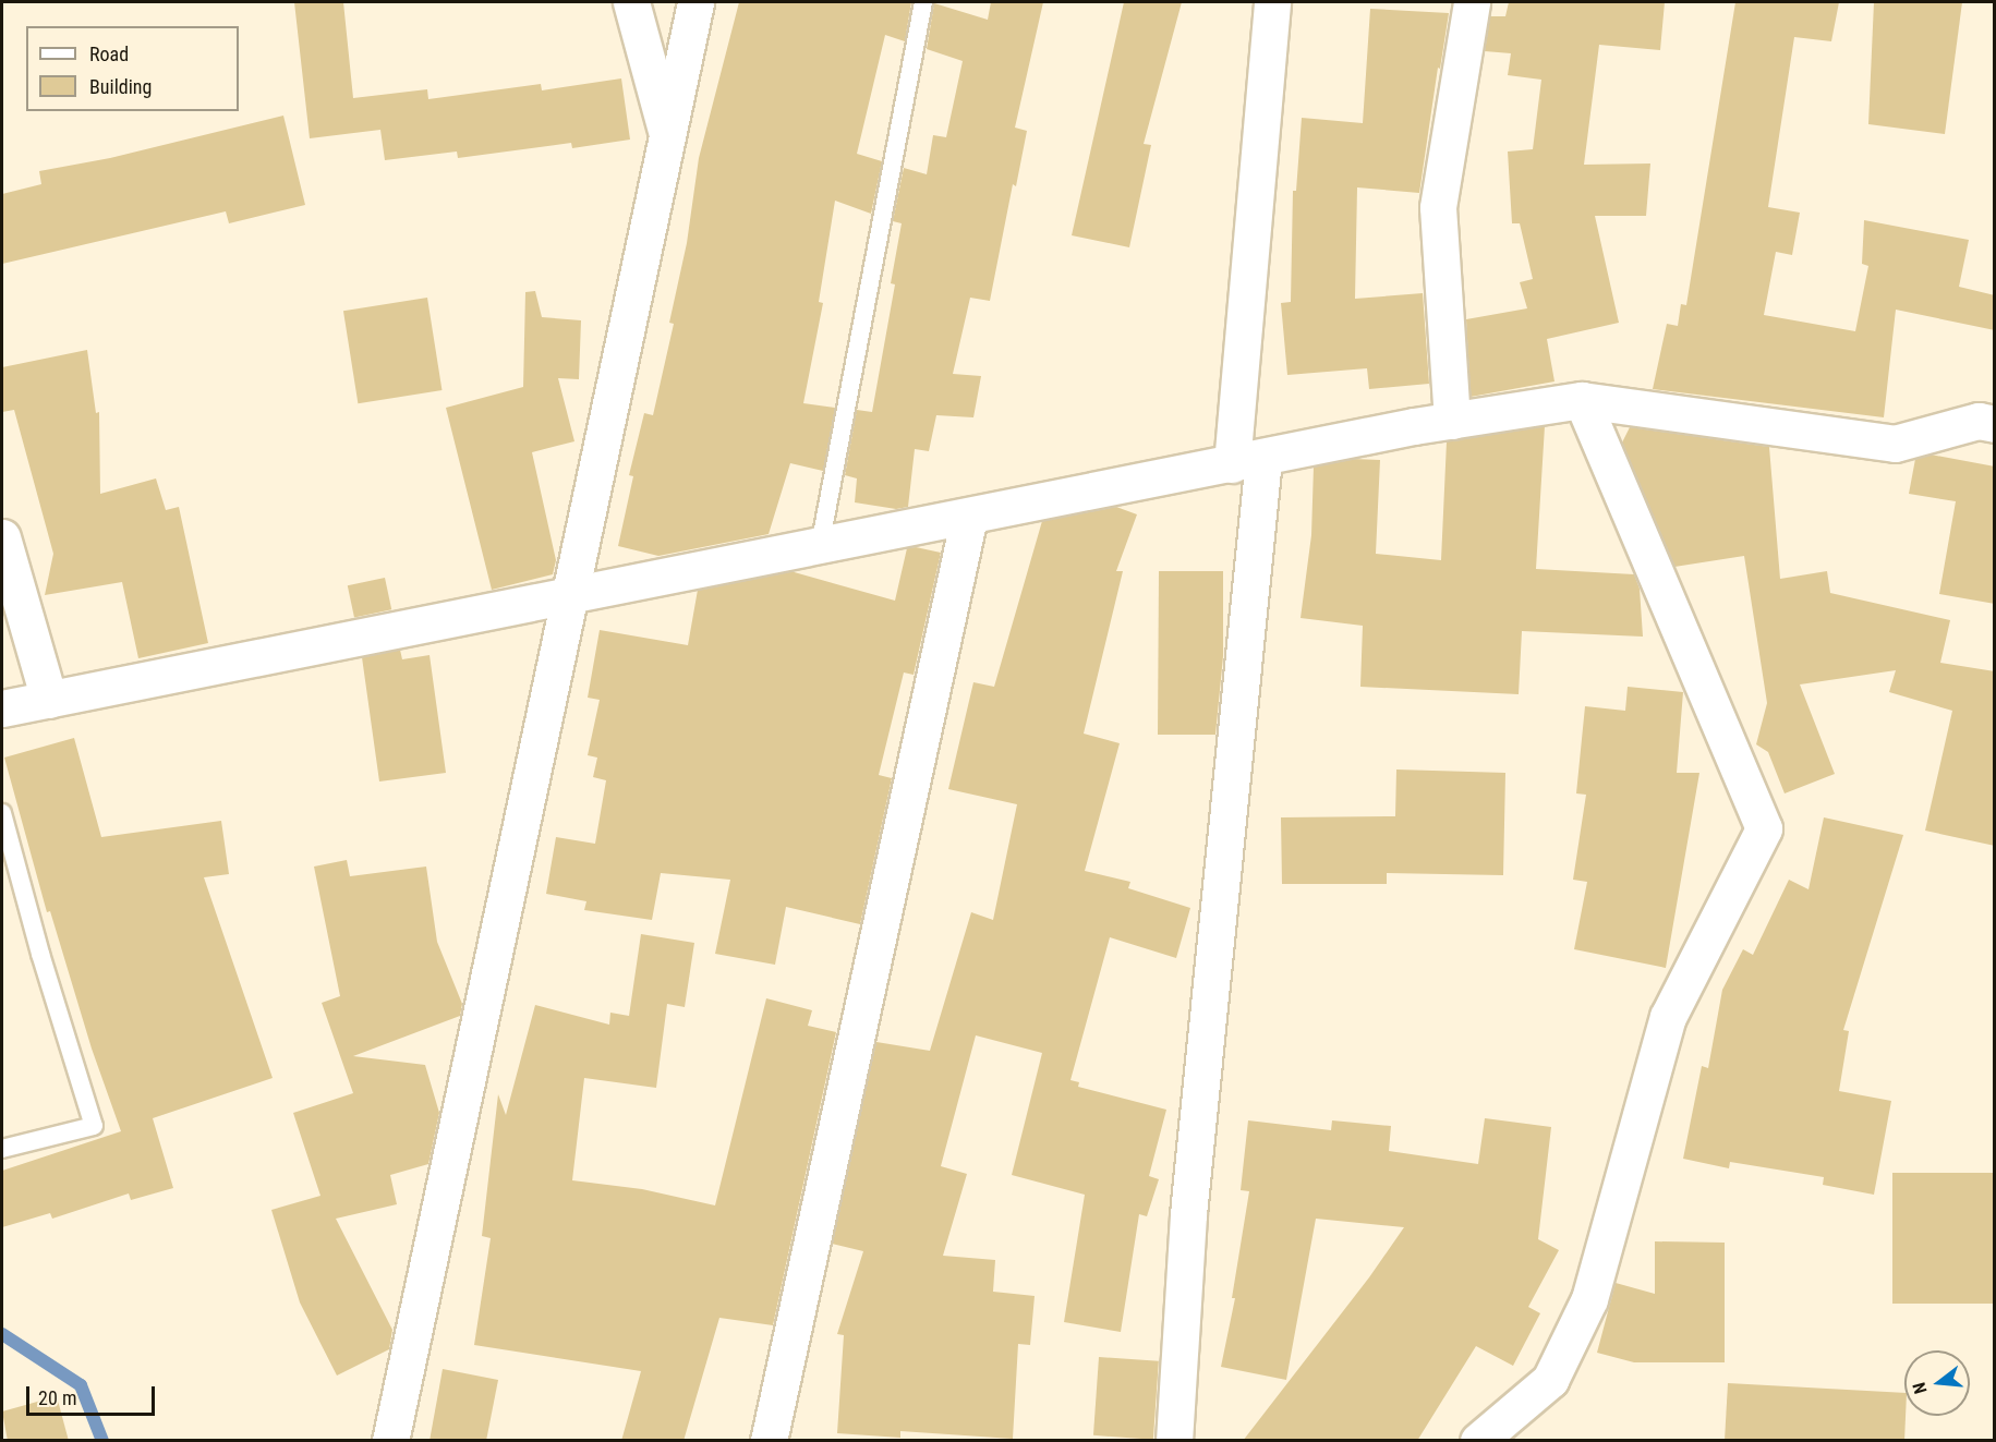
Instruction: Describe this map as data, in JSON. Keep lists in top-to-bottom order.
{
  "legend": ["Road", "Building"],
  "scale_bar": "20 m",
  "north": "left"
}
